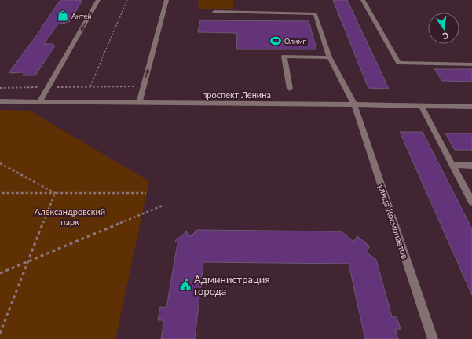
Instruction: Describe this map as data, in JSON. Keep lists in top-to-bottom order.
{
  "streets": {
    "street": ["проспект Ленина", "улица Космонавтов"]
  },
  "crossings": [
    ["проспект Ленина", "улица Космонавтов"]
  ],
  "parks": ["Александровский парк"],
  "places": {
    "shop": ["Антей"],
    "sports": ["Олимп"],
    "public building": ["Администрация города"]
  },
  "north": "bottom"
}
